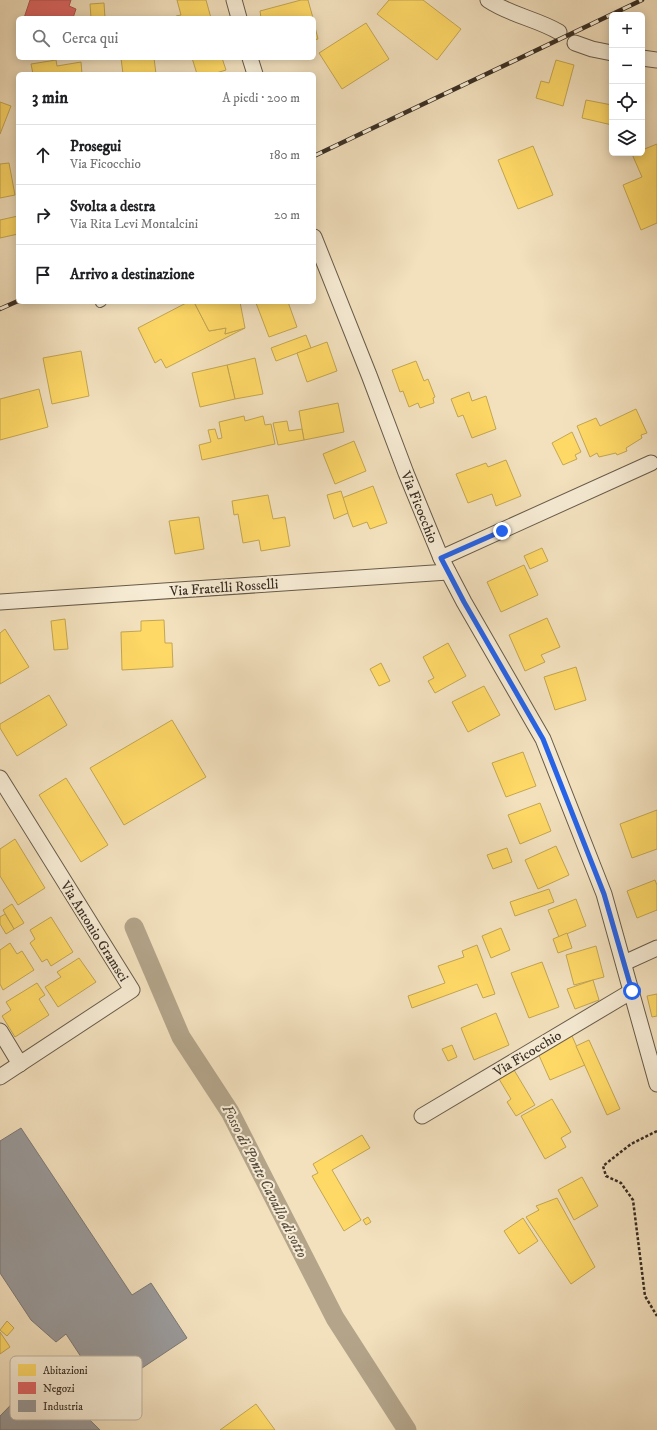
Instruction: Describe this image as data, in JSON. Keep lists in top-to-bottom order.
{
  "streets": {
    "street": ["Via Ficocchio", "Via Fratelli Rosselli", "Via Antonio Gramsci"]
  },
  "crossings": [
    ["Via Ficocchio", "Via Fratelli Rosselli"]
  ],
  "water": ["Fosso di Ponte Cavallo di sotto"],
  "legend": ["Abitazioni", "Negozi", "Industria"],
  "page": {
    "map_buttons": ["+", "−"],
    "search": "Cerca qui",
    "heading": ["3 min", "A piedi · 200 m"],
    "list": [
      ["Prosegui", "Via Ficocchio", "180 m"],
      ["Svolta a destra", "Via Rita Levi Montalcini", "20 m"],
      "Arrivo a destinazione"
    ]
  }
}
